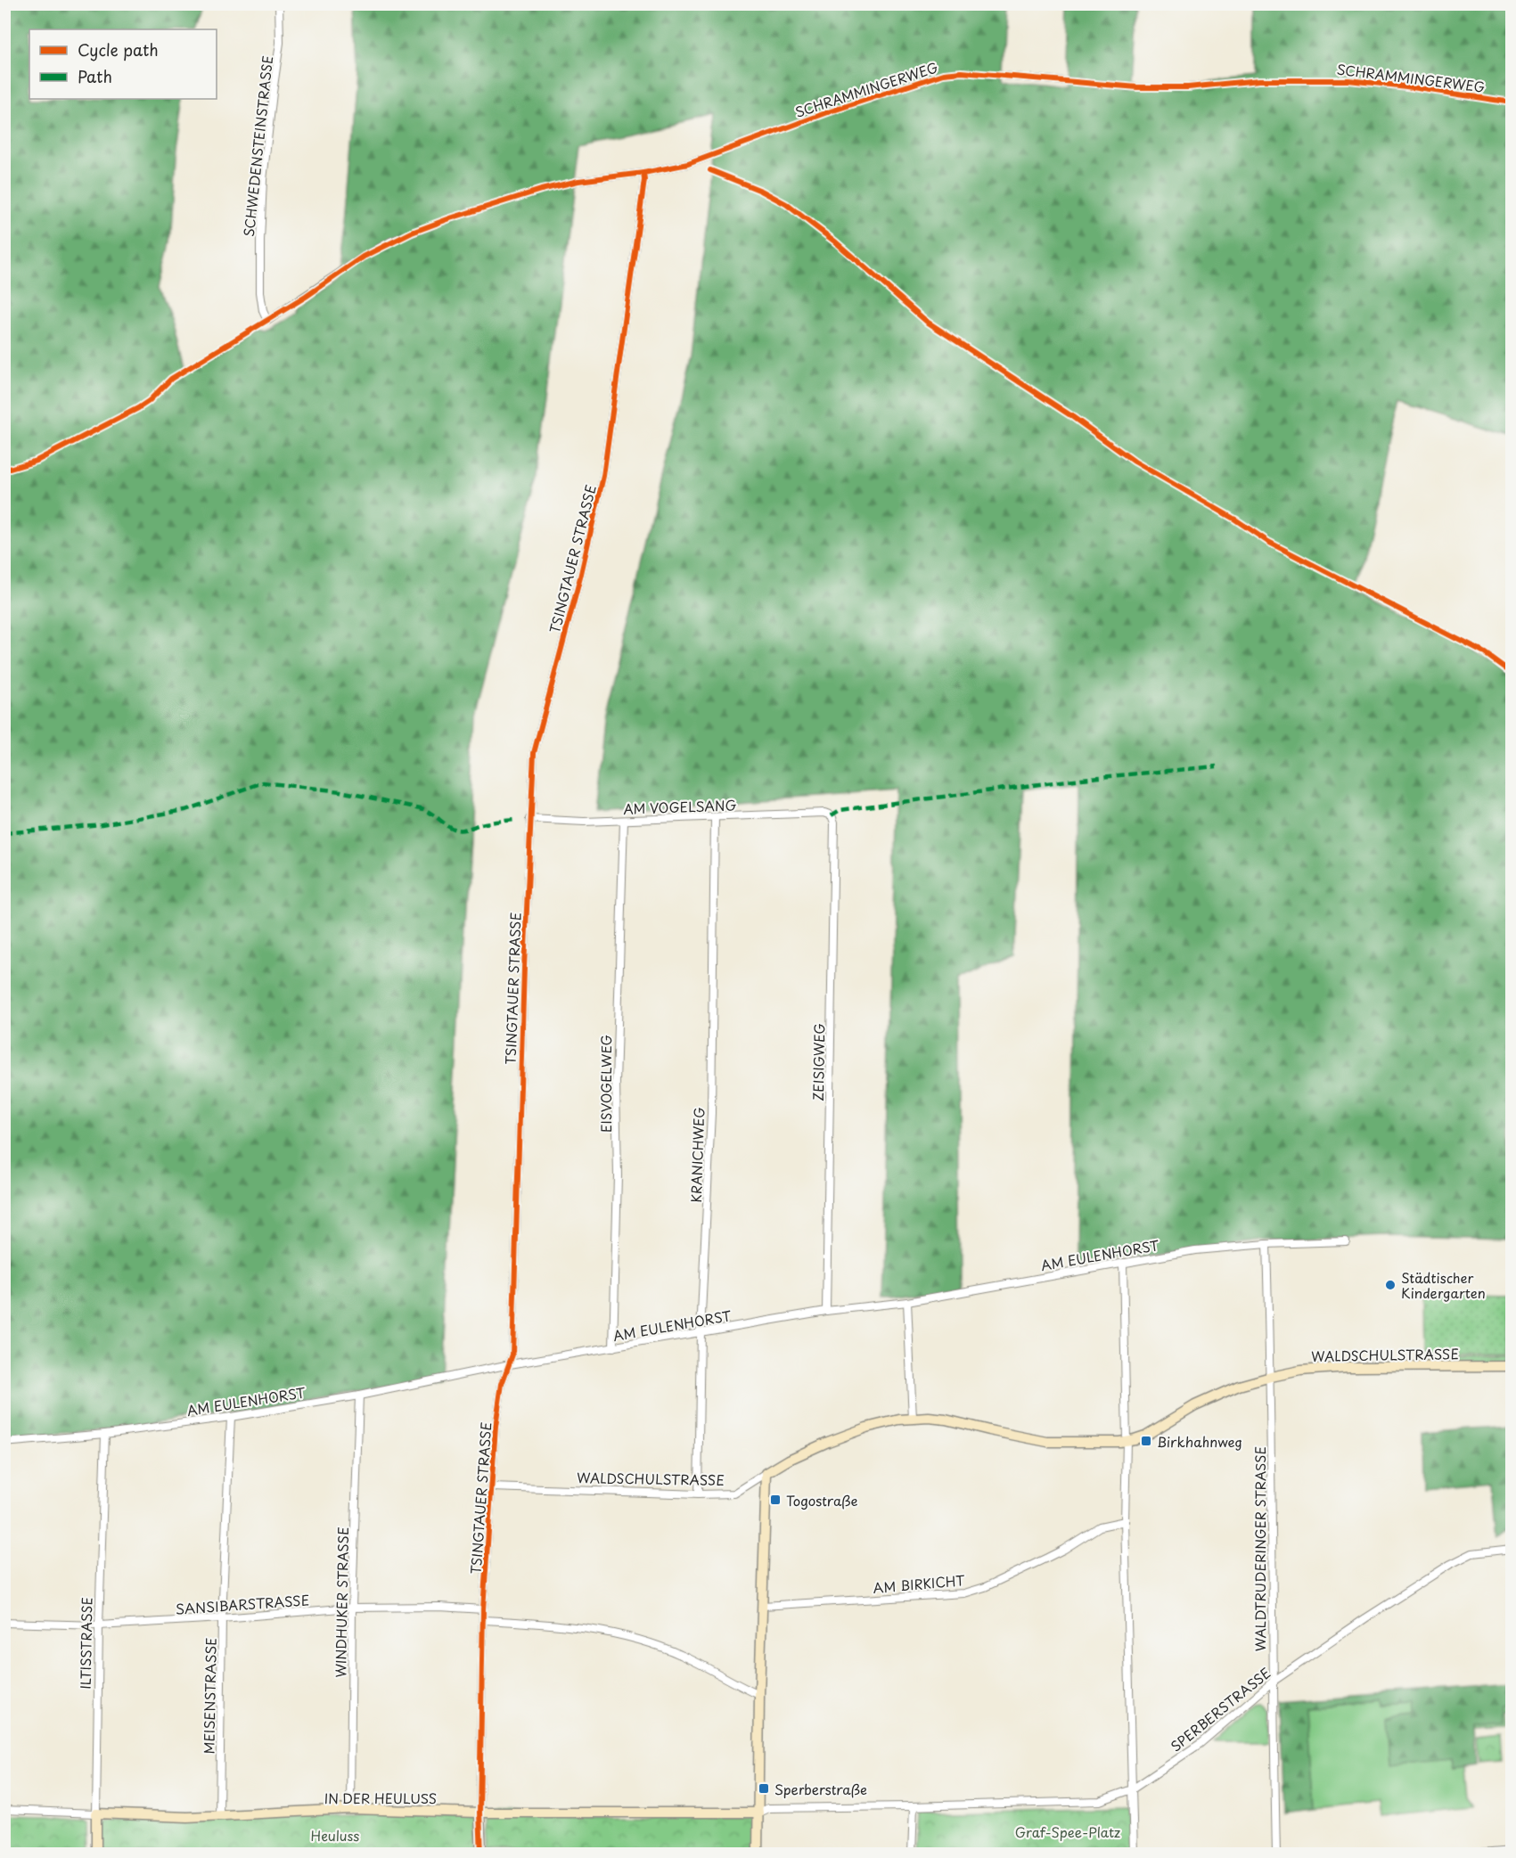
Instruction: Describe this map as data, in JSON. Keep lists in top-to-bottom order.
{
  "streets": {
    "street": [
      "SCHRAMMINGERWEG",
      "SCHWEDENSTEINSTRASSE",
      "TSINGTAUER STRASSE",
      "AM VOGELSANG",
      "ZEISIGWEG",
      "EISVOGELWEG",
      "KRANICHWEG",
      "AM EULENHORST",
      "WALDSCHULSTRASSE",
      "WALDTRUDERINGER STRASSE",
      "AM BIRKICHT",
      "WINDHUKER STRASSE",
      "SANSIBARSTRASSE",
      "ILTISSTRASSE",
      "MEISENSTRASSE",
      "SPERBERSTRASSE",
      "IN DER HEULUSS"
    ]
  },
  "crossings": [
    ["SCHRAMMINGERWEG", "SCHWEDENSTEINSTRASSE"],
    ["SCHRAMMINGERWEG", "TSINGTAUER STRASSE"],
    ["TSINGTAUER STRASSE", "AM VOGELSANG"],
    ["TSINGTAUER STRASSE", "AM EULENHORST"],
    ["TSINGTAUER STRASSE", "WALDSCHULSTRASSE"],
    ["TSINGTAUER STRASSE", "SANSIBARSTRASSE"],
    ["TSINGTAUER STRASSE", "IN DER HEULUSS"],
    ["AM VOGELSANG", "ZEISIGWEG"],
    ["AM VOGELSANG", "EISVOGELWEG"],
    ["AM VOGELSANG", "KRANICHWEG"],
    ["ZEISIGWEG", "AM EULENHORST"],
    ["EISVOGELWEG", "AM EULENHORST"],
    ["KRANICHWEG", "AM EULENHORST"],
    ["KRANICHWEG", "WALDSCHULSTRASSE"],
    ["AM EULENHORST", "WALDTRUDERINGER STRASSE"],
    ["AM EULENHORST", "WINDHUKER STRASSE"],
    ["AM EULENHORST", "ILTISSTRASSE"],
    ["AM EULENHORST", "MEISENSTRASSE"],
    ["WALDSCHULSTRASSE", "WALDTRUDERINGER STRASSE"],
    ["WALDTRUDERINGER STRASSE", "SPERBERSTRASSE"],
    ["WINDHUKER STRASSE", "SANSIBARSTRASSE"],
    ["WINDHUKER STRASSE", "IN DER HEULUSS"],
    ["SANSIBARSTRASSE", "ILTISSTRASSE"],
    ["SANSIBARSTRASSE", "MEISENSTRASSE"],
    ["ILTISSTRASSE", "IN DER HEULUSS"],
    ["MEISENSTRASSE", "IN DER HEULUSS"],
    ["SPERBERSTRASSE", "IN DER HEULUSS"]
  ],
  "parks": ["Graf-Spee-Platz", "Heuluss"],
  "places": {
    "other": ["Städtischer Kindergarten"],
    "transit": ["Birkhahnweg", "Togostraße", "Sperberstraße"]
  },
  "legend": ["Cycle path", "Path"]
}
